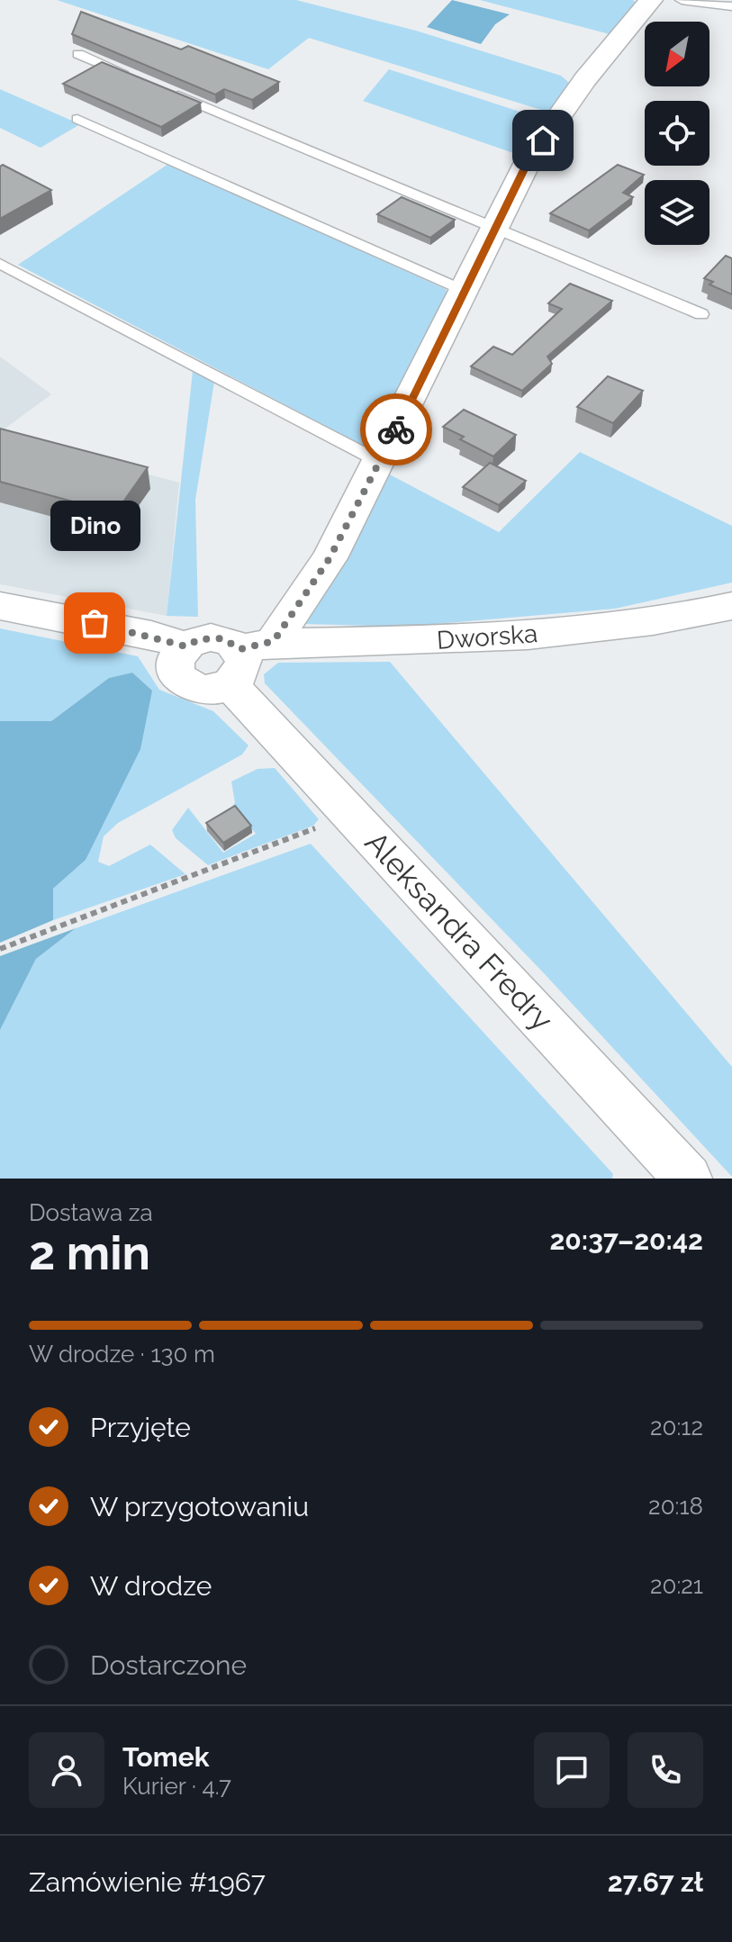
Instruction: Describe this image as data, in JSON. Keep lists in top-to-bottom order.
{
  "streets": {
    "street": ["Dworska", "Aleksandra Fredry"]
  },
  "crossings": [
    ["Dworska", "Aleksandra Fredry"]
  ],
  "places": ["Dino"],
  "north": "bottom left",
  "page": {
    "bubble": "Dino",
    "heading": ["2 min", "Dostawa za", "20:37–20:42"],
    "panel": [
      "Tomek",
      "Kurier · 4.7",
      "Zamówienie #1967",
      "27.67 zł"
    ],
    "bar": "W drodze · 130 m",
    "list": [
      ["Przyjęte", "20:12"],
      ["W przygotowaniu", "20:18"],
      ["W drodze", "20:21"],
      "Dostarczone"
    ]
  }
}
